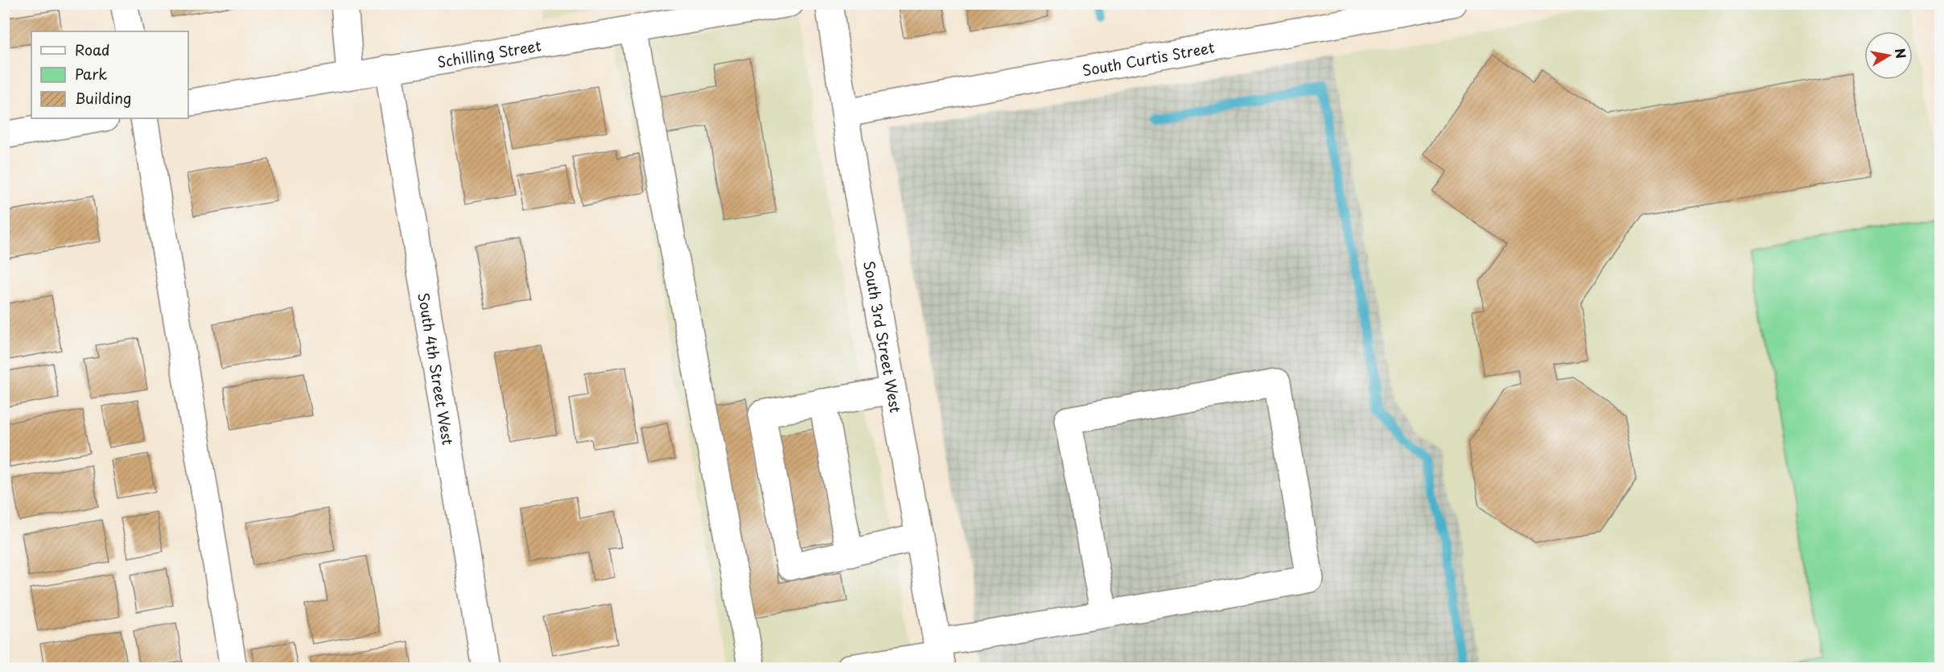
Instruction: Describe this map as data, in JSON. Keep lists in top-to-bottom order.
{
  "streets": {
    "street": [
      "Schilling Street",
      "South Curtis Street",
      "South 3rd Street West",
      "South 4th Street West"
    ]
  },
  "crossings": [
    ["Schilling Street", "South 4th Street West"],
    ["South Curtis Street", "South 3rd Street West"]
  ],
  "legend": ["Road", "Park", "Building"],
  "north": "right"
}
